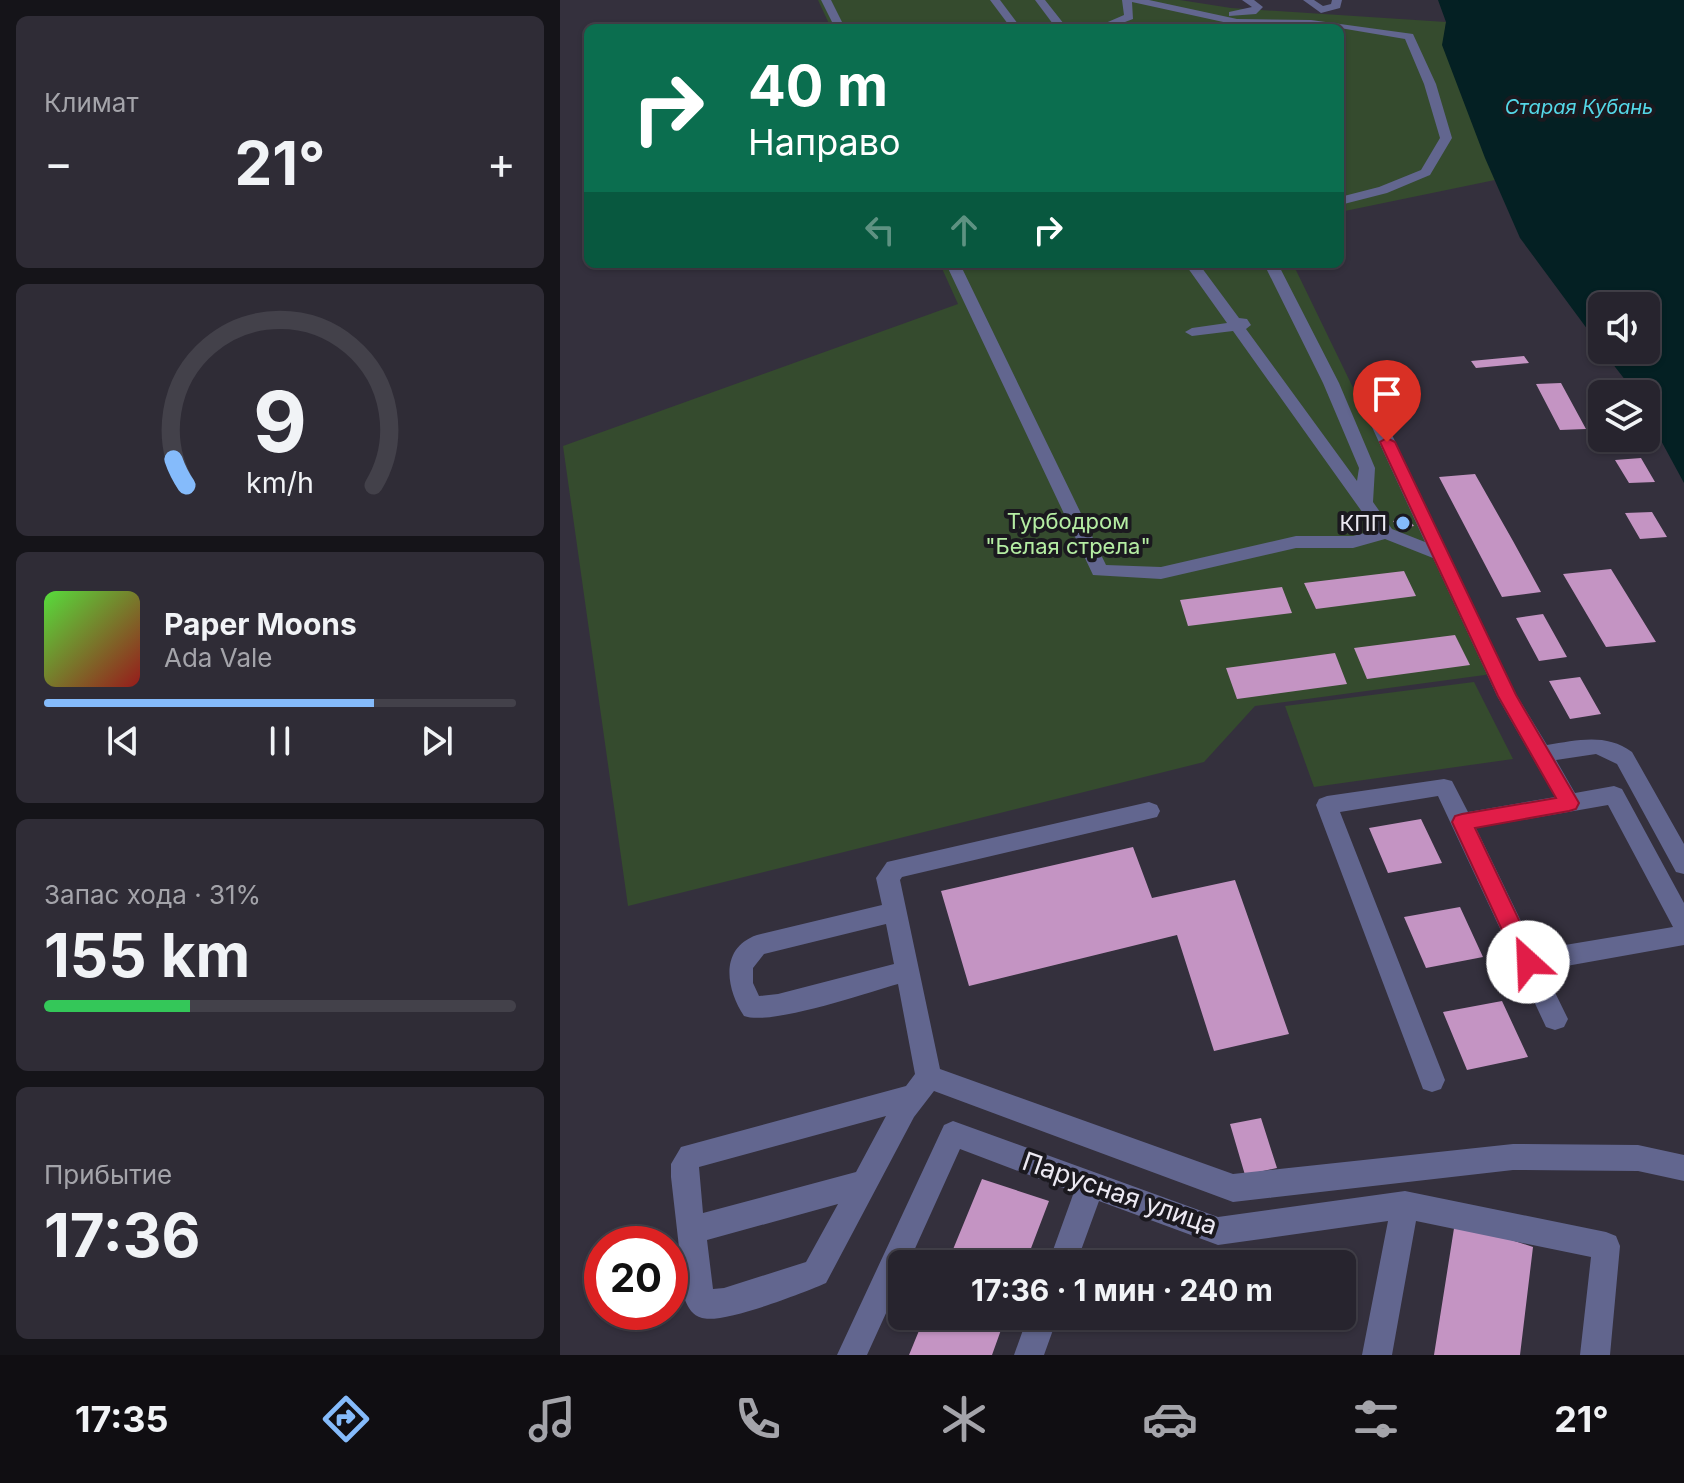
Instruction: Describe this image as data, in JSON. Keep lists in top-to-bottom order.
{
  "streets": {
    "street": ["Парусная улица"]
  },
  "water": ["Старая Кубань"],
  "parks": ["Турбодром \"Белая стрела\""],
  "places": ["КПП"],
  "page": {
    "tile": [
      "Климат",
      ["Запас хода · 31%", "155 km"],
      ["Прибытие", "17:36"]
    ],
    "turn": ["40 m", "Направо"],
    "heat": ["−", "21°", "+"],
    "song": ["Paper Moons", "Ada Vale"],
    "limit": "20",
    "trip": "17:36 · 1 мин · 240 m",
    "tabs": ["17:35", "21°"],
    "gauge": ["9", "km/h"]
  }
}
